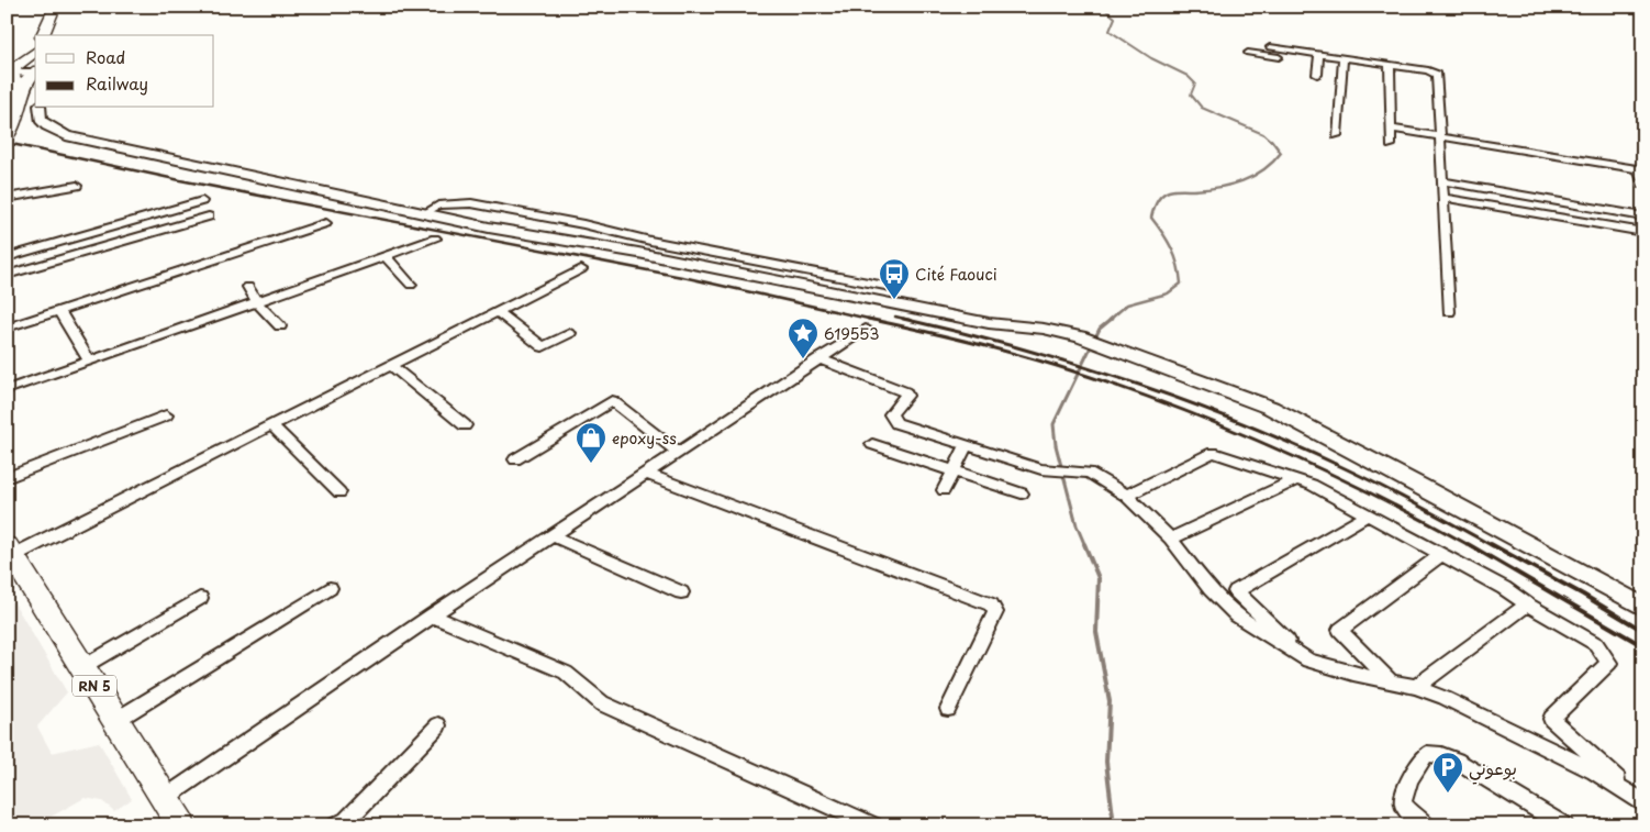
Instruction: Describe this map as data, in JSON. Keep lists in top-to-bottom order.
{
  "streets": {
    "main road": ["RN 5"]
  },
  "places": {
    "bus stop": ["Cité Faouci"],
    "place": ["619553"],
    "shop": ["epoxy-ss"],
    "parking": ["بوعوني"]
  },
  "legend": ["Road", "Railway"]
}
